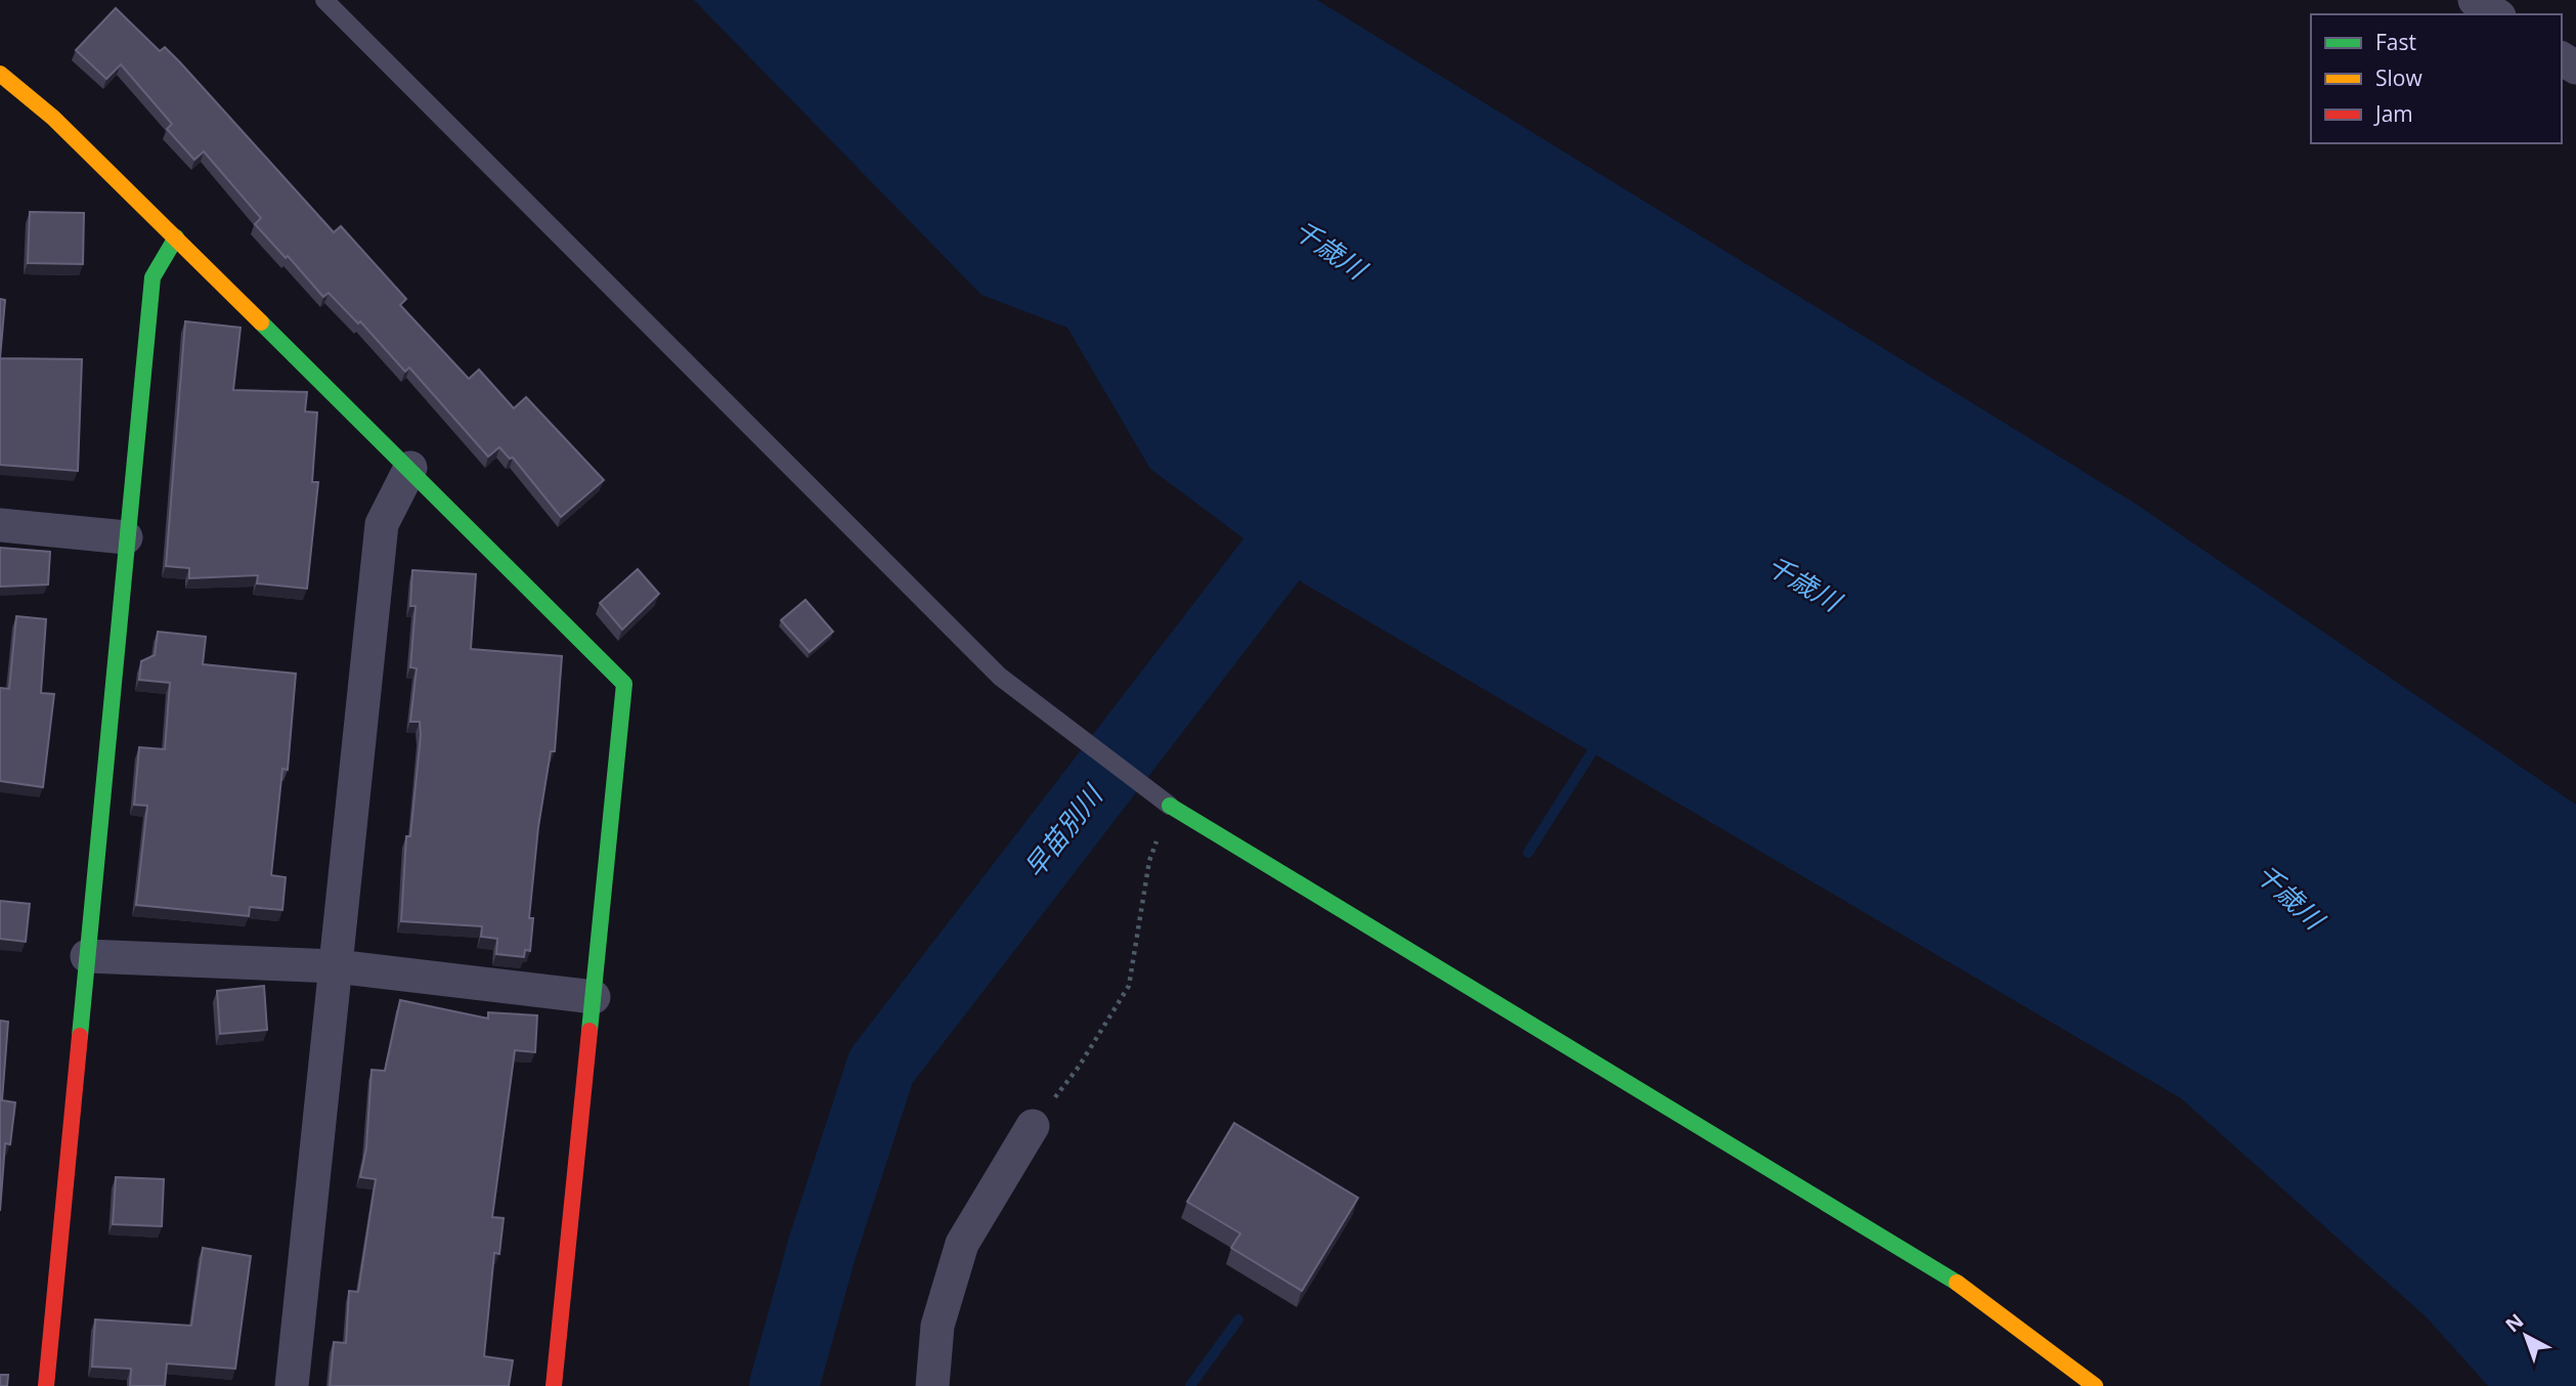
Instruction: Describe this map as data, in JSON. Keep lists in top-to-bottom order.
{
  "water": ["千歳川", "早苗別川"],
  "legend": ["Fast", "Slow", "Jam"],
  "north": "top left"
}
